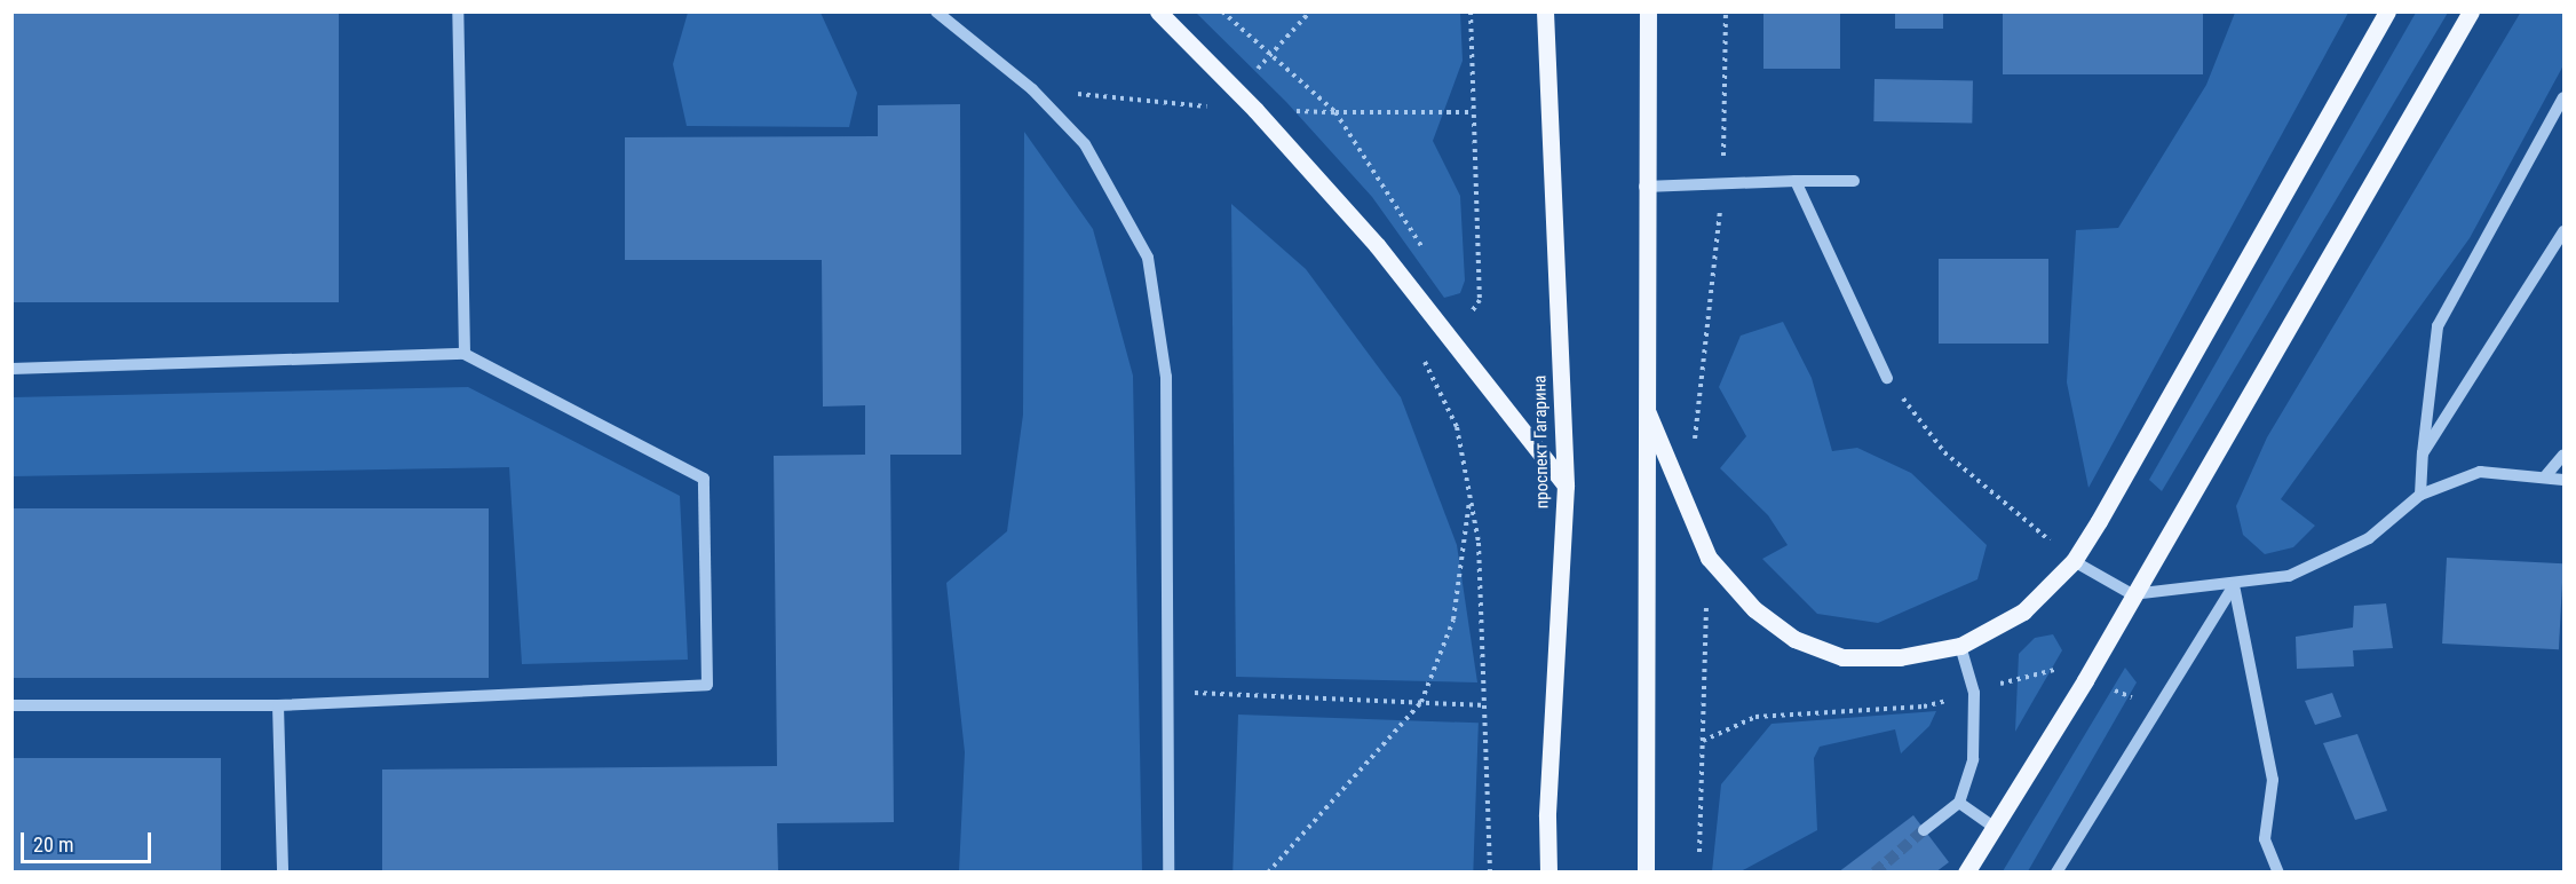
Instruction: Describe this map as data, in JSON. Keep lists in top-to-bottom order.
{
  "streets": {
    "main road": ["проспект Гагарина"]
  },
  "scale_bar": "20 m"
}
